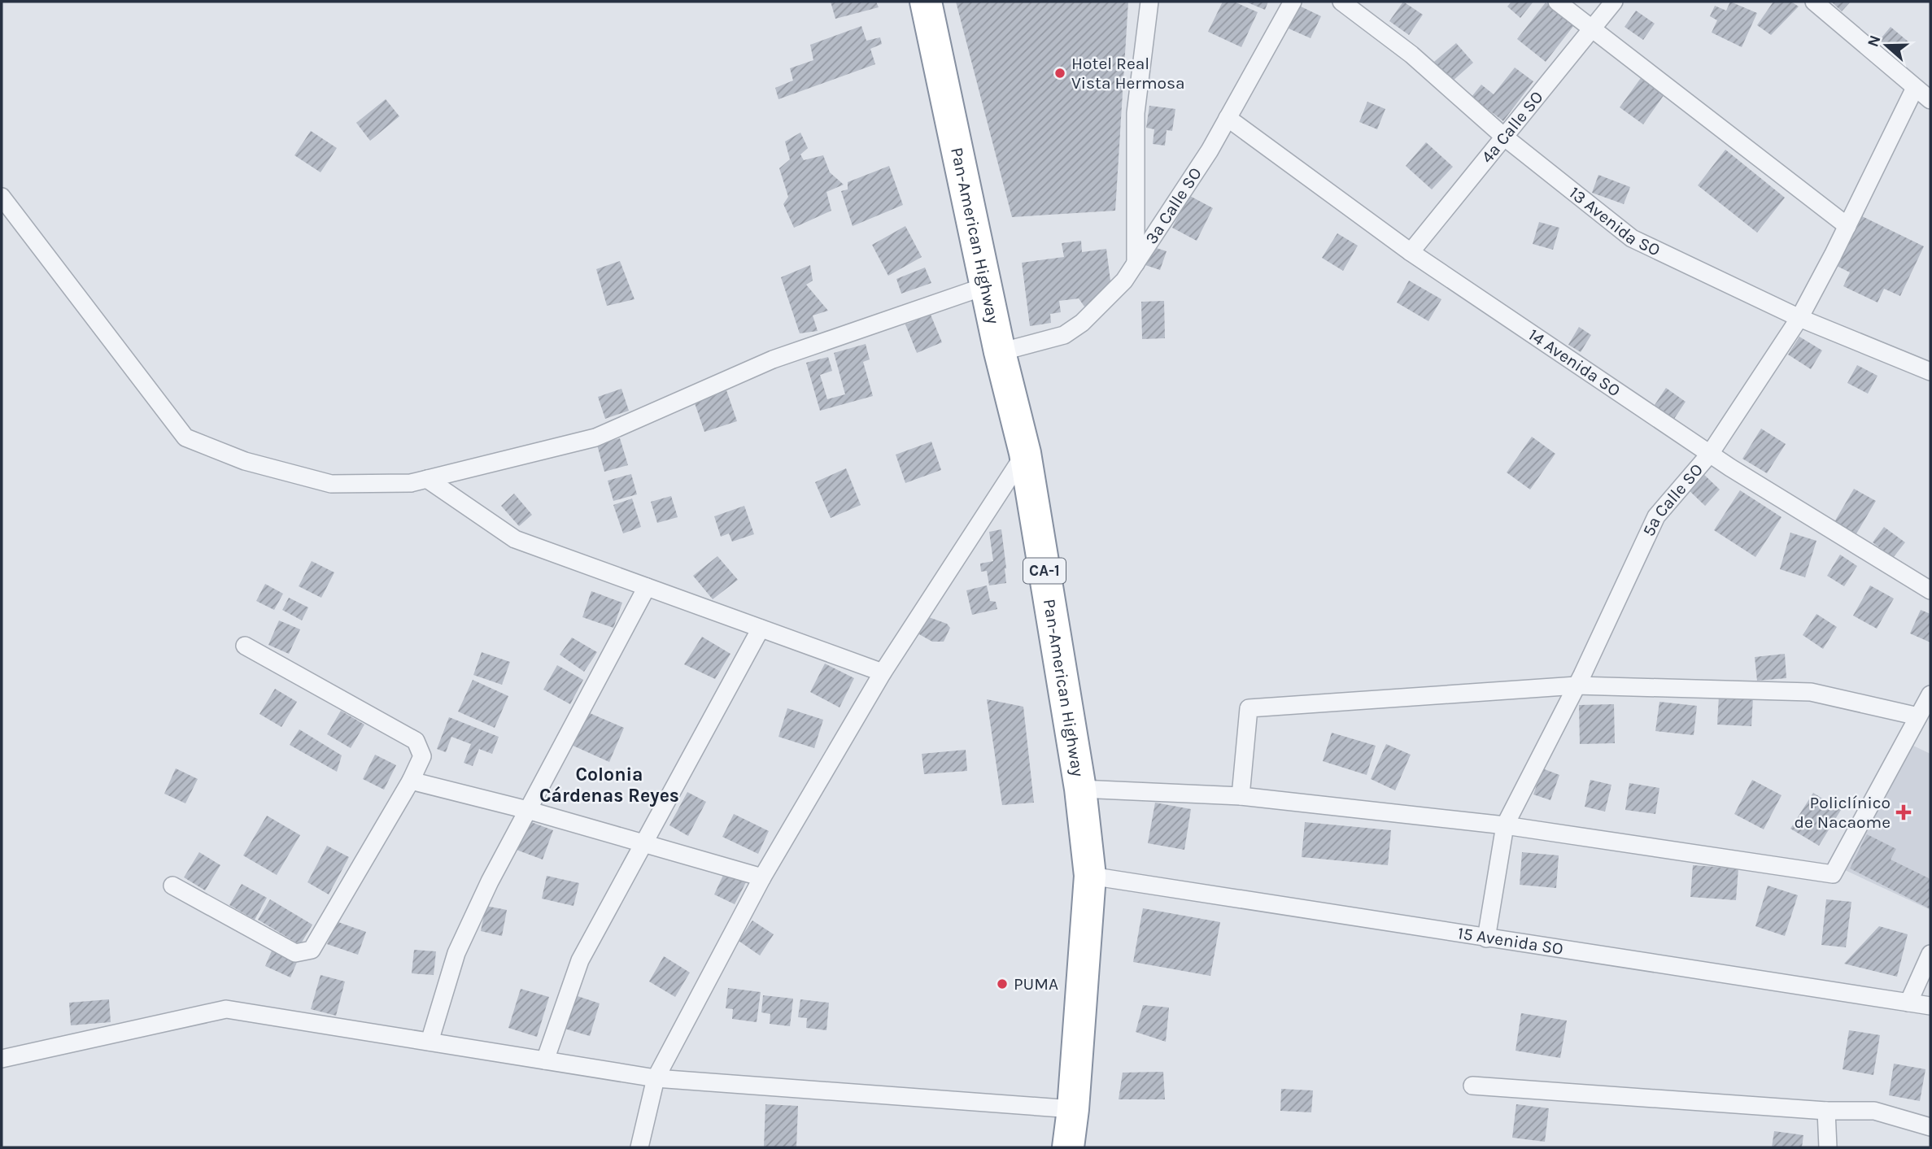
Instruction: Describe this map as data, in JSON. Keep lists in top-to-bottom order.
{
  "streets": {
    "highway": ["Pan-American Highway", "CA-1"],
    "street": [
      "4a Calle SO",
      "3a Calle SO",
      "13 Avenida SO",
      "14 Avenida SO",
      "5a Calle SO",
      "15 Avenida SO"
    ]
  },
  "crossings": [
    ["4a Calle SO", "13 Avenida SO"],
    ["4a Calle SO", "14 Avenida SO"],
    ["3a Calle SO", "Pan-American Highway"],
    ["3a Calle SO", "14 Avenida SO"],
    ["13 Avenida SO", "5a Calle SO"],
    ["Pan-American Highway", "15 Avenida SO"],
    ["14 Avenida SO", "5a Calle SO"],
    ["5a Calle SO", "15 Avenida SO"]
  ],
  "districts": ["Colonia Cárdenas Reyes"],
  "places": {
    "other": ["Hotel Real Vista Hermosa", "PUMA"],
    "health": ["Policlínico de Nacaome"]
  },
  "north": "left"
}
